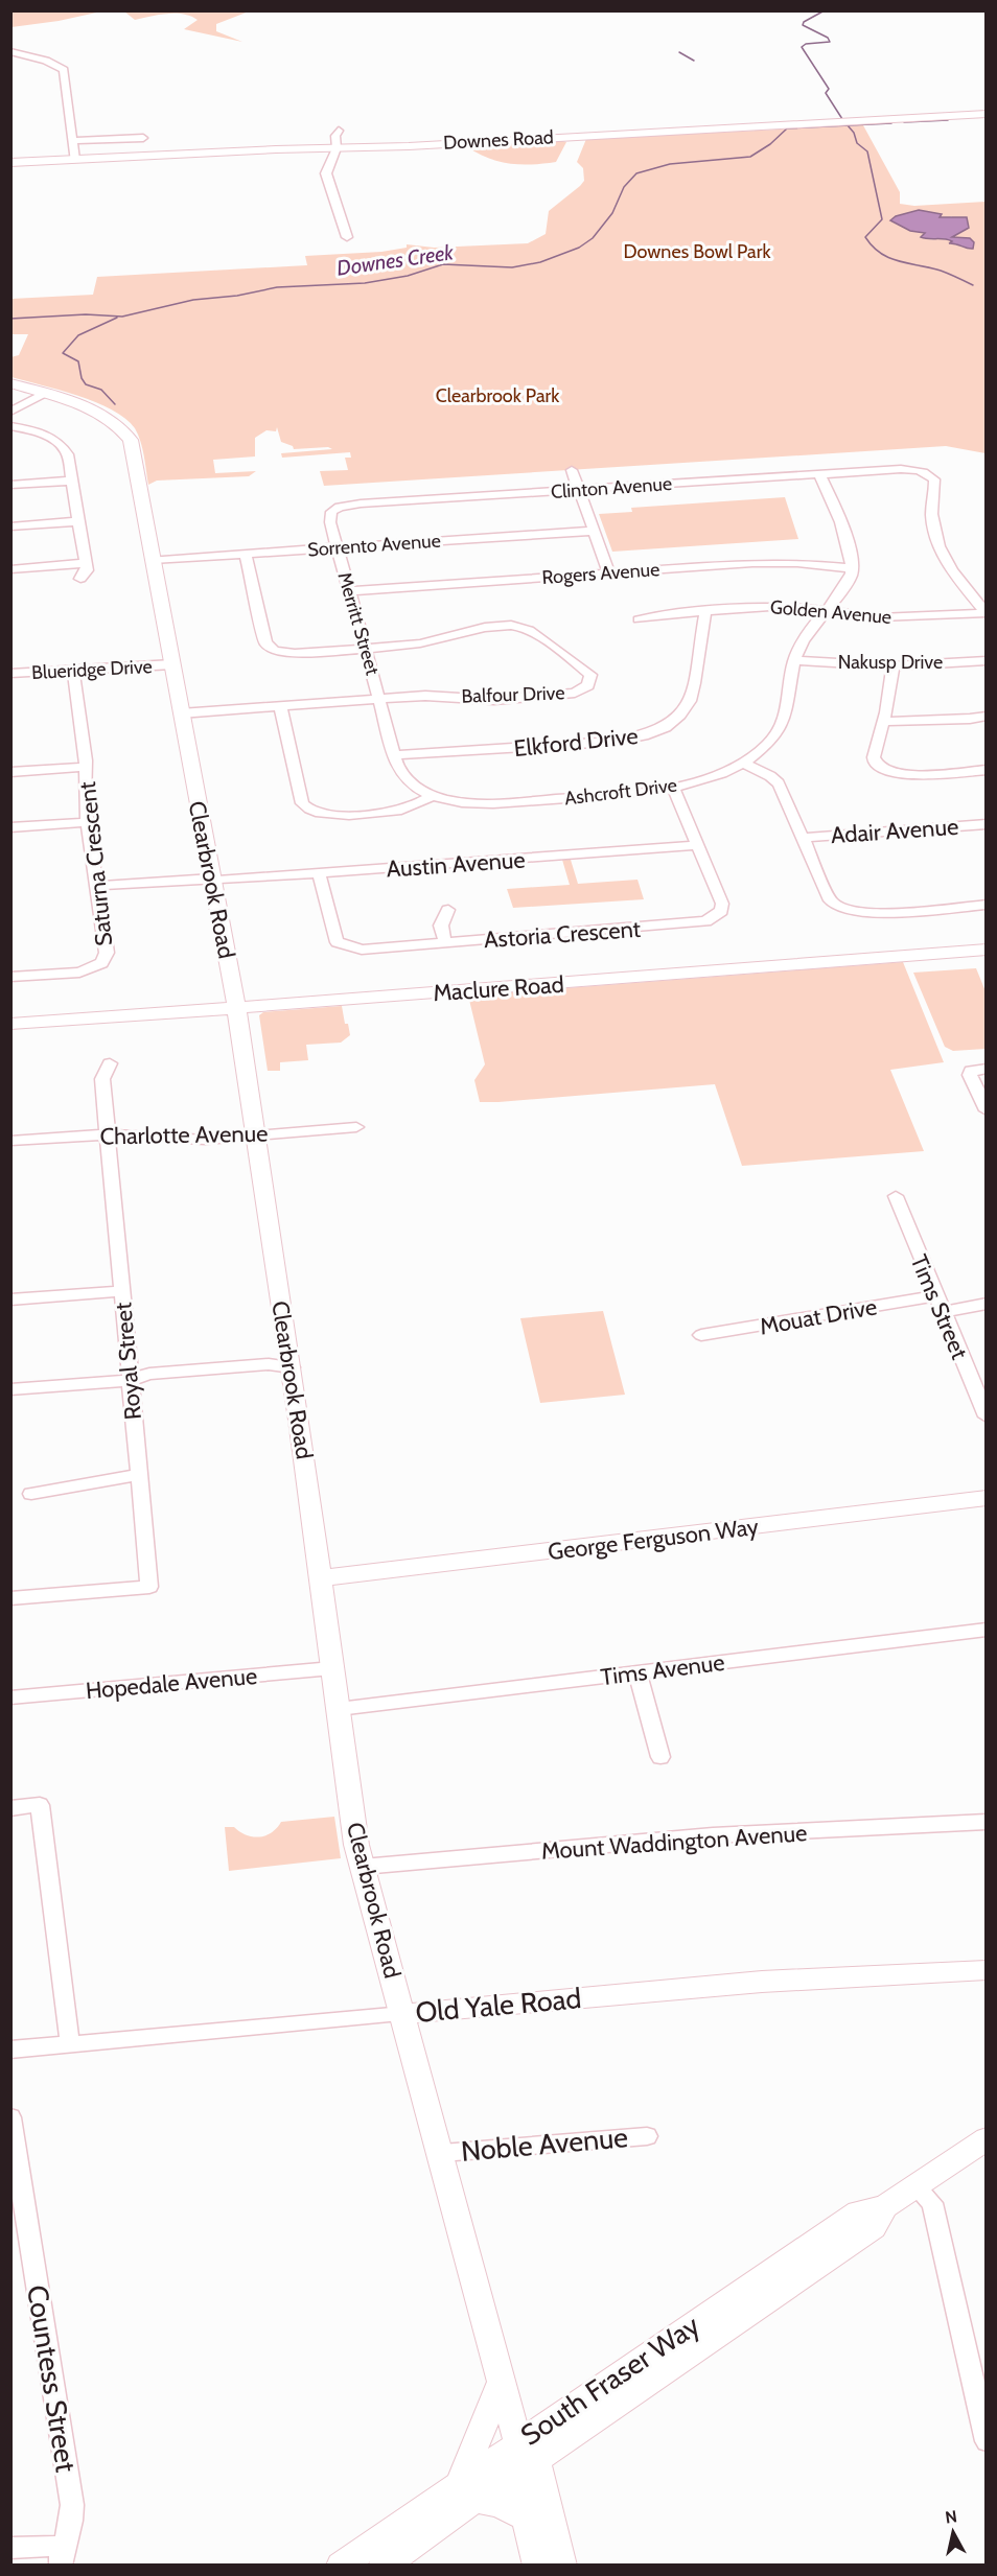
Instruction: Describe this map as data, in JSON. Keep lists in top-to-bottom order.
{
  "streets": {
    "main road": [
      "Downes Road",
      "Clearbrook Road",
      "Maclure Road",
      "George Ferguson Way",
      "Old Yale Road",
      "South Fraser Way"
    ],
    "street": [
      "Clinton Avenue",
      "Sorrento Avenue",
      "Rogers Avenue",
      "Golden Avenue",
      "Merritt Street",
      "Nakusp Drive",
      "Blueridge Drive",
      "Balfour Drive",
      "Elkford Drive",
      "Ashcroft Drive",
      "Adair Avenue",
      "Saturna Crescent",
      "Austin Avenue",
      "Astoria Crescent",
      "Charlotte Avenue",
      "Tims Street",
      "Mouat Drive",
      "Royal Street",
      "Tims Avenue",
      "Hopedale Avenue",
      "Mount Waddington Avenue",
      "Noble Avenue",
      "Countess Street"
    ]
  },
  "crossings": [
    ["Clinton Avenue", "Sorrento Avenue"],
    ["Clinton Avenue", "Golden Avenue"],
    ["Clinton Avenue", "Merritt Street"],
    ["Sorrento Avenue", "Merritt Street"],
    ["Sorrento Avenue", "Clearbrook Road"],
    ["Rogers Avenue", "Merritt Street"],
    ["Rogers Avenue", "Ashcroft Drive"],
    ["Golden Avenue", "Elkford Drive"],
    ["Golden Avenue", "Ashcroft Drive"],
    ["Merritt Street", "Balfour Drive"],
    ["Merritt Street", "Ashcroft Drive"],
    ["Nakusp Drive", "Ashcroft Drive"],
    ["Blueridge Drive", "Saturna Crescent"],
    ["Blueridge Drive", "Clearbrook Road"],
    ["Balfour Drive", "Ashcroft Drive"],
    ["Balfour Drive", "Clearbrook Road"],
    ["Elkford Drive", "Ashcroft Drive"],
    ["Ashcroft Drive", "Astoria Crescent"],
    ["Saturna Crescent", "Austin Avenue"],
    ["Austin Avenue", "Clearbrook Road"],
    ["Austin Avenue", "Astoria Crescent"],
    ["Clearbrook Road", "Maclure Road"],
    ["Clearbrook Road", "Charlotte Avenue"],
    ["Clearbrook Road", "George Ferguson Way"],
    ["Clearbrook Road", "Tims Avenue"],
    ["Clearbrook Road", "Hopedale Avenue"],
    ["Clearbrook Road", "Mount Waddington Avenue"],
    ["Clearbrook Road", "Old Yale Road"],
    ["Clearbrook Road", "Noble Avenue"],
    ["Clearbrook Road", "South Fraser Way"],
    ["Charlotte Avenue", "Royal Street"],
    ["Tims Street", "Mouat Drive"]
  ],
  "water": ["Downes Creek"],
  "parks": ["Downes Bowl Park", "Clearbrook Park"],
  "north": "top"
}
